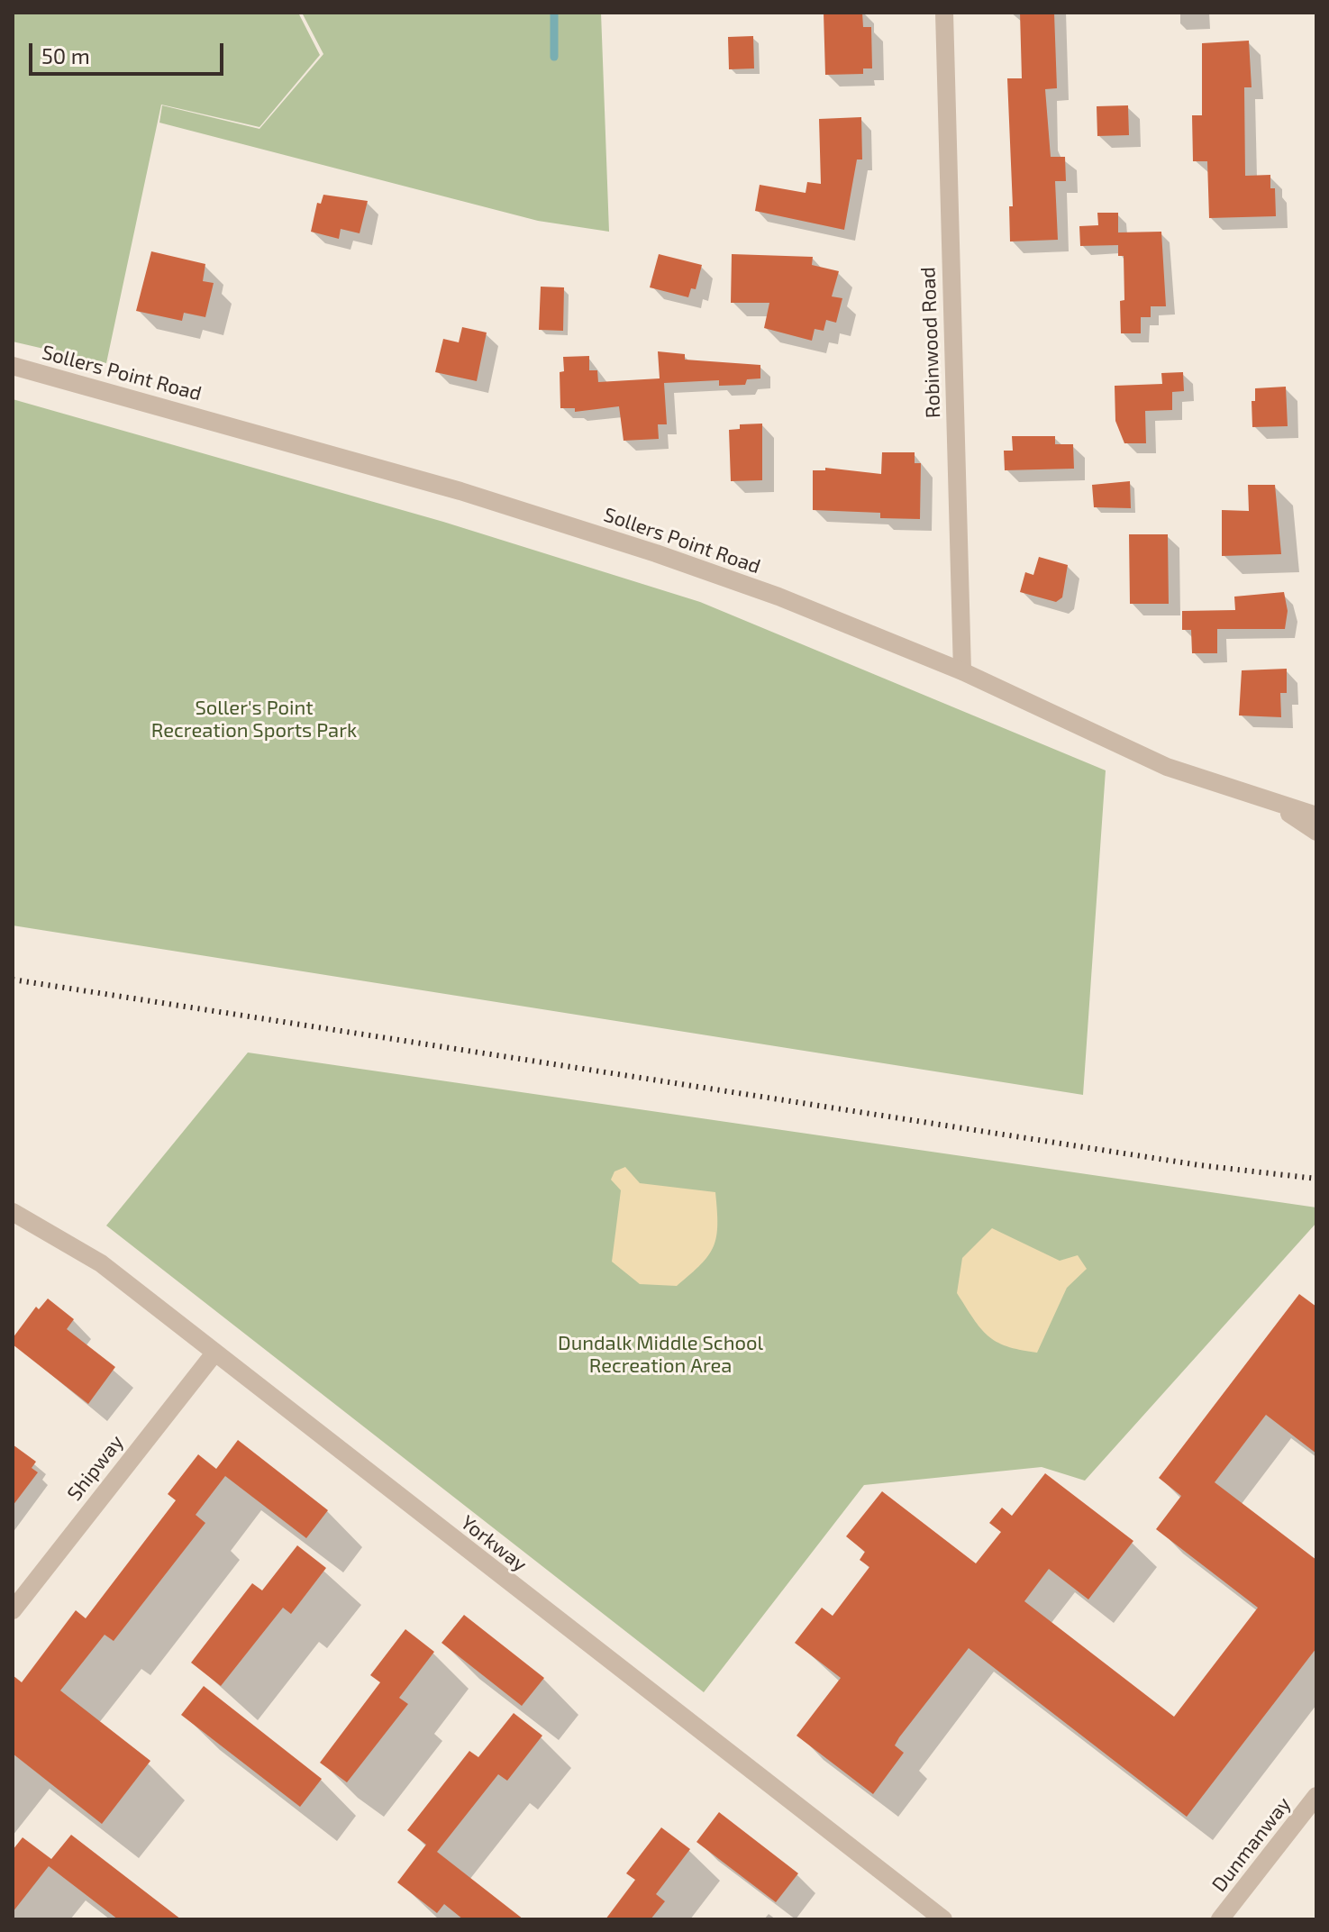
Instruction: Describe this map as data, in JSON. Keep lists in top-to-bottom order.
{
  "streets": {
    "street": [
      "Robinwood Road",
      "Sollers Point Road",
      "Shipway",
      "Yorkway",
      "Dunmanway"
    ]
  },
  "crossings": [
    ["Robinwood Road", "Sollers Point Road"],
    ["Shipway", "Yorkway"]
  ],
  "parks": ["Soller's Point Recreation Sports Park", "Dundalk Middle School Recreation Area"],
  "scale_bar": "50 m"
}
